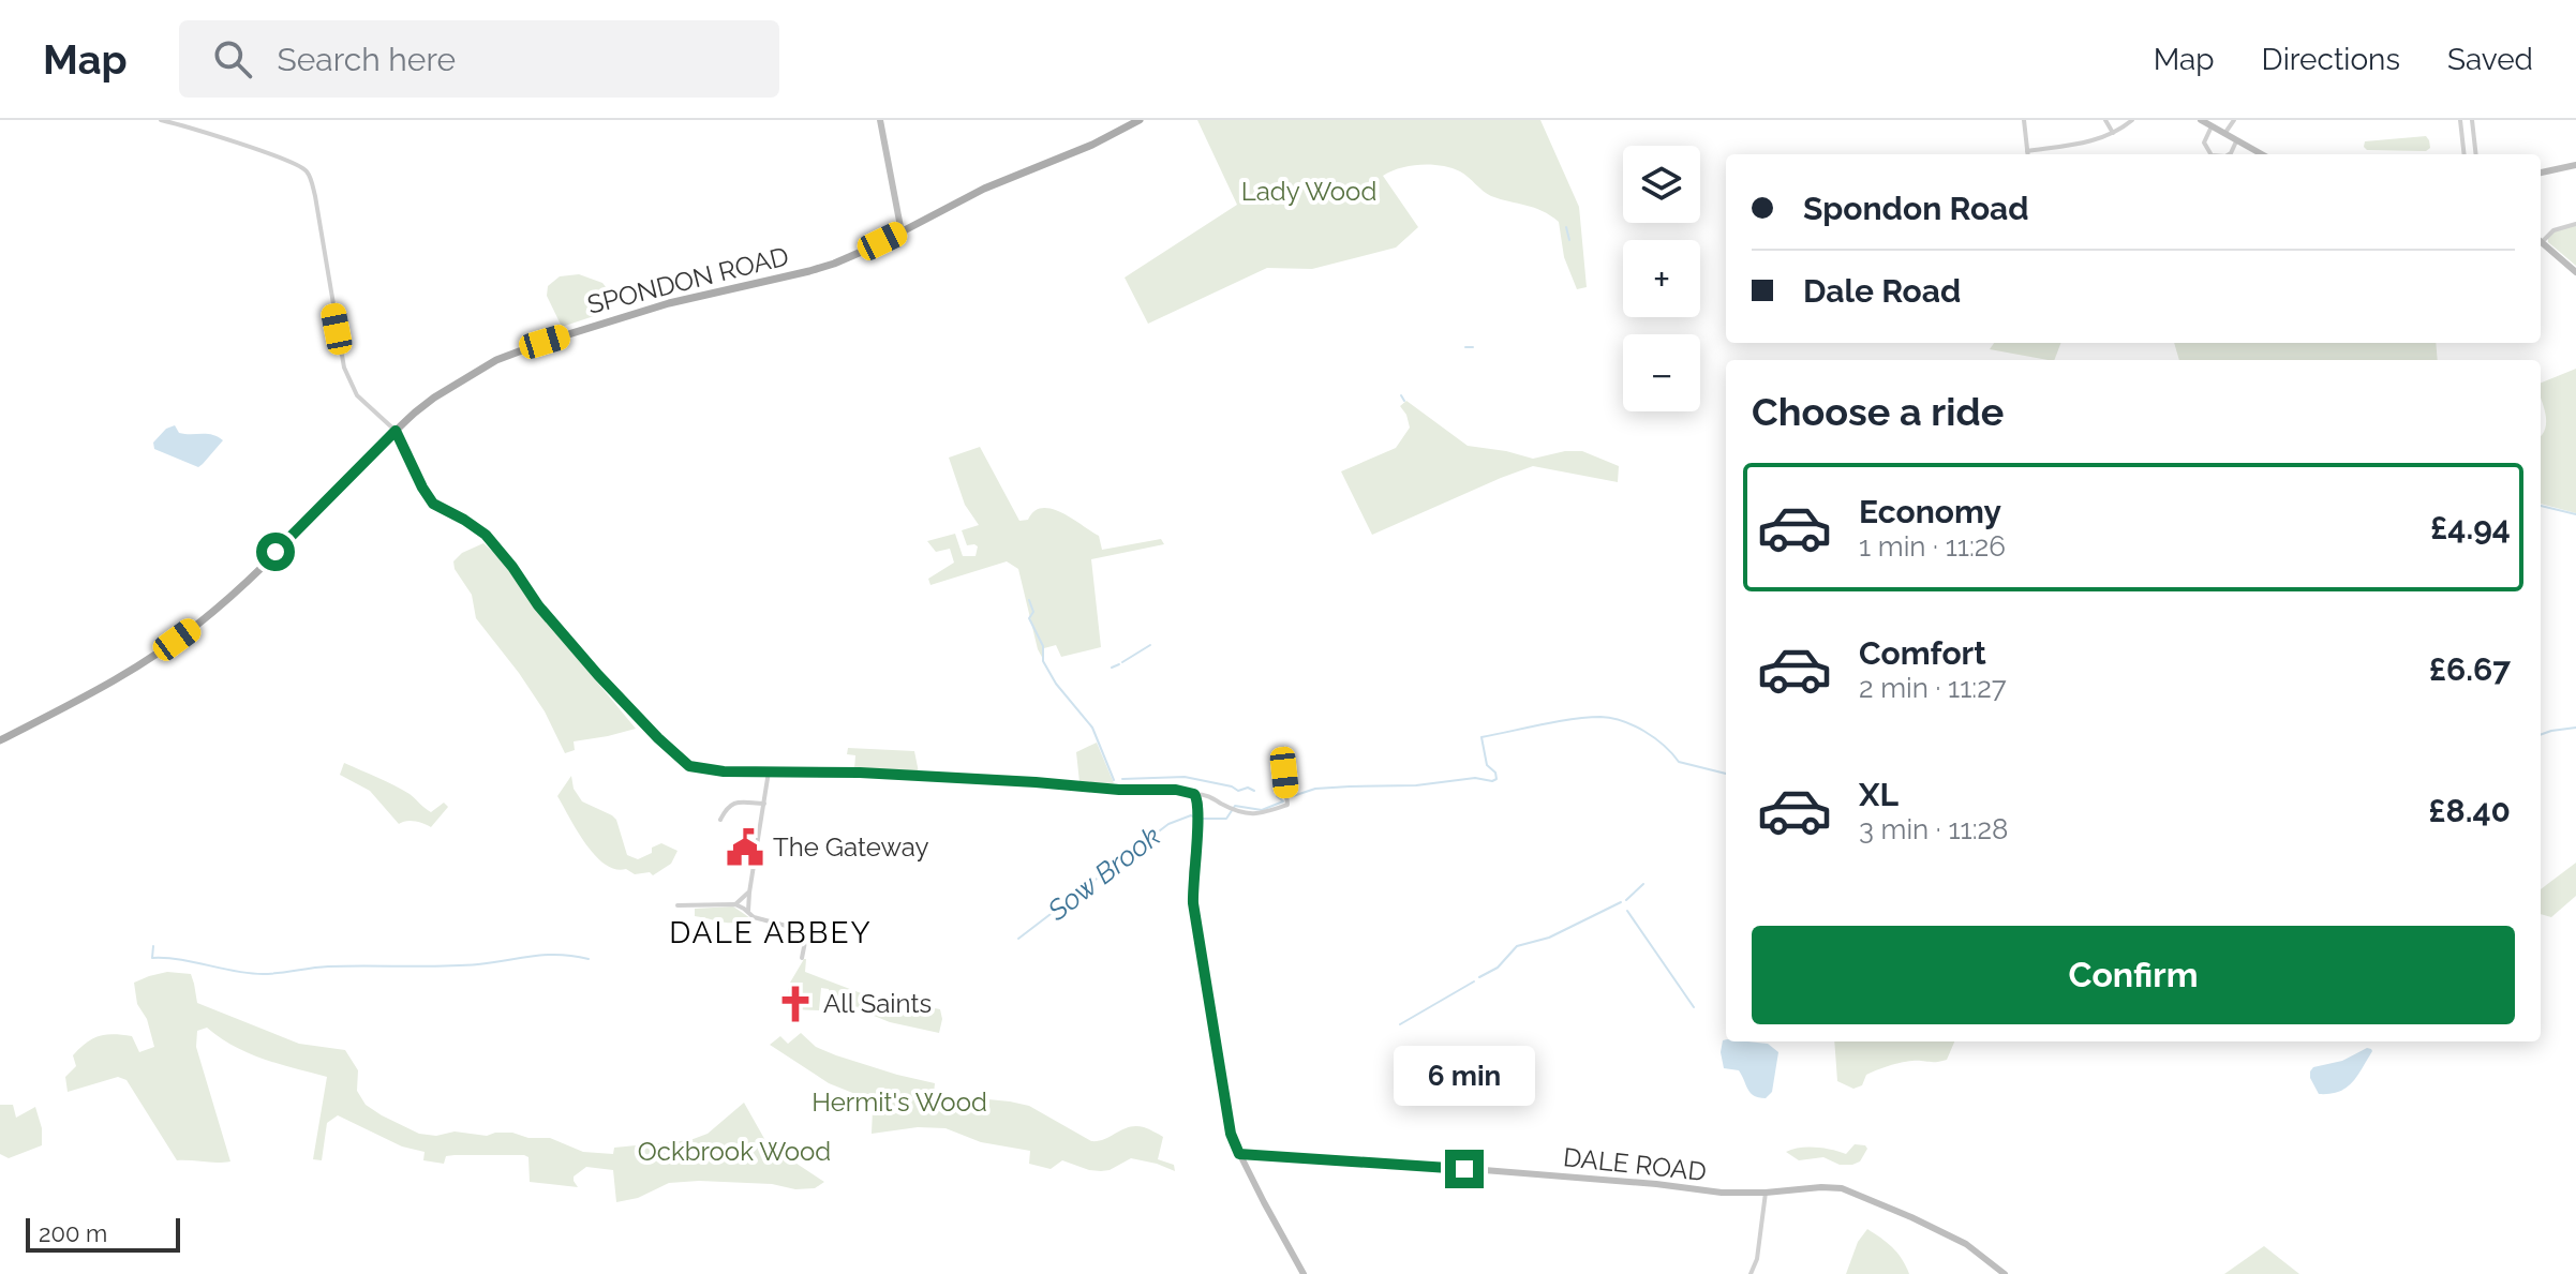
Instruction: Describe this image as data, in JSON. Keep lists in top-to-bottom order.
{
  "streets": {
    "main road": ["SPONDON ROAD"],
    "street": ["DALE ROAD"]
  },
  "districts": ["DALE ABBEY"],
  "water": ["Sow Brook"],
  "parks": ["Lady Wood", "Hermit's Wood", "Ockbrook Wood"],
  "places": {
    "public building": ["The Gateway"],
    "church": ["All Saints"]
  },
  "scale_bar": "200 m",
  "page": {
    "header": "Map",
    "search": "Search here",
    "nav": ["Map", "Directions", "Saved"],
    "map_buttons": ["+", "−"],
    "banner": ["Spondon Road", "Dale Road"],
    "heading": "Choose a ride",
    "list": [
      {
        "name": "Economy",
        "note": "1 min · 11:26",
        "value": "£4.94"
      },
      {
        "name": "Comfort",
        "note": "2 min · 11:27",
        "value": "£6.67"
      },
      {
        "name": "XL",
        "note": "3 min · 11:28",
        "value": "£8.40"
      }
    ],
    "buttons": "Confirm",
    "bubble": "6 min",
    "scale": "200 m"
  }
}
